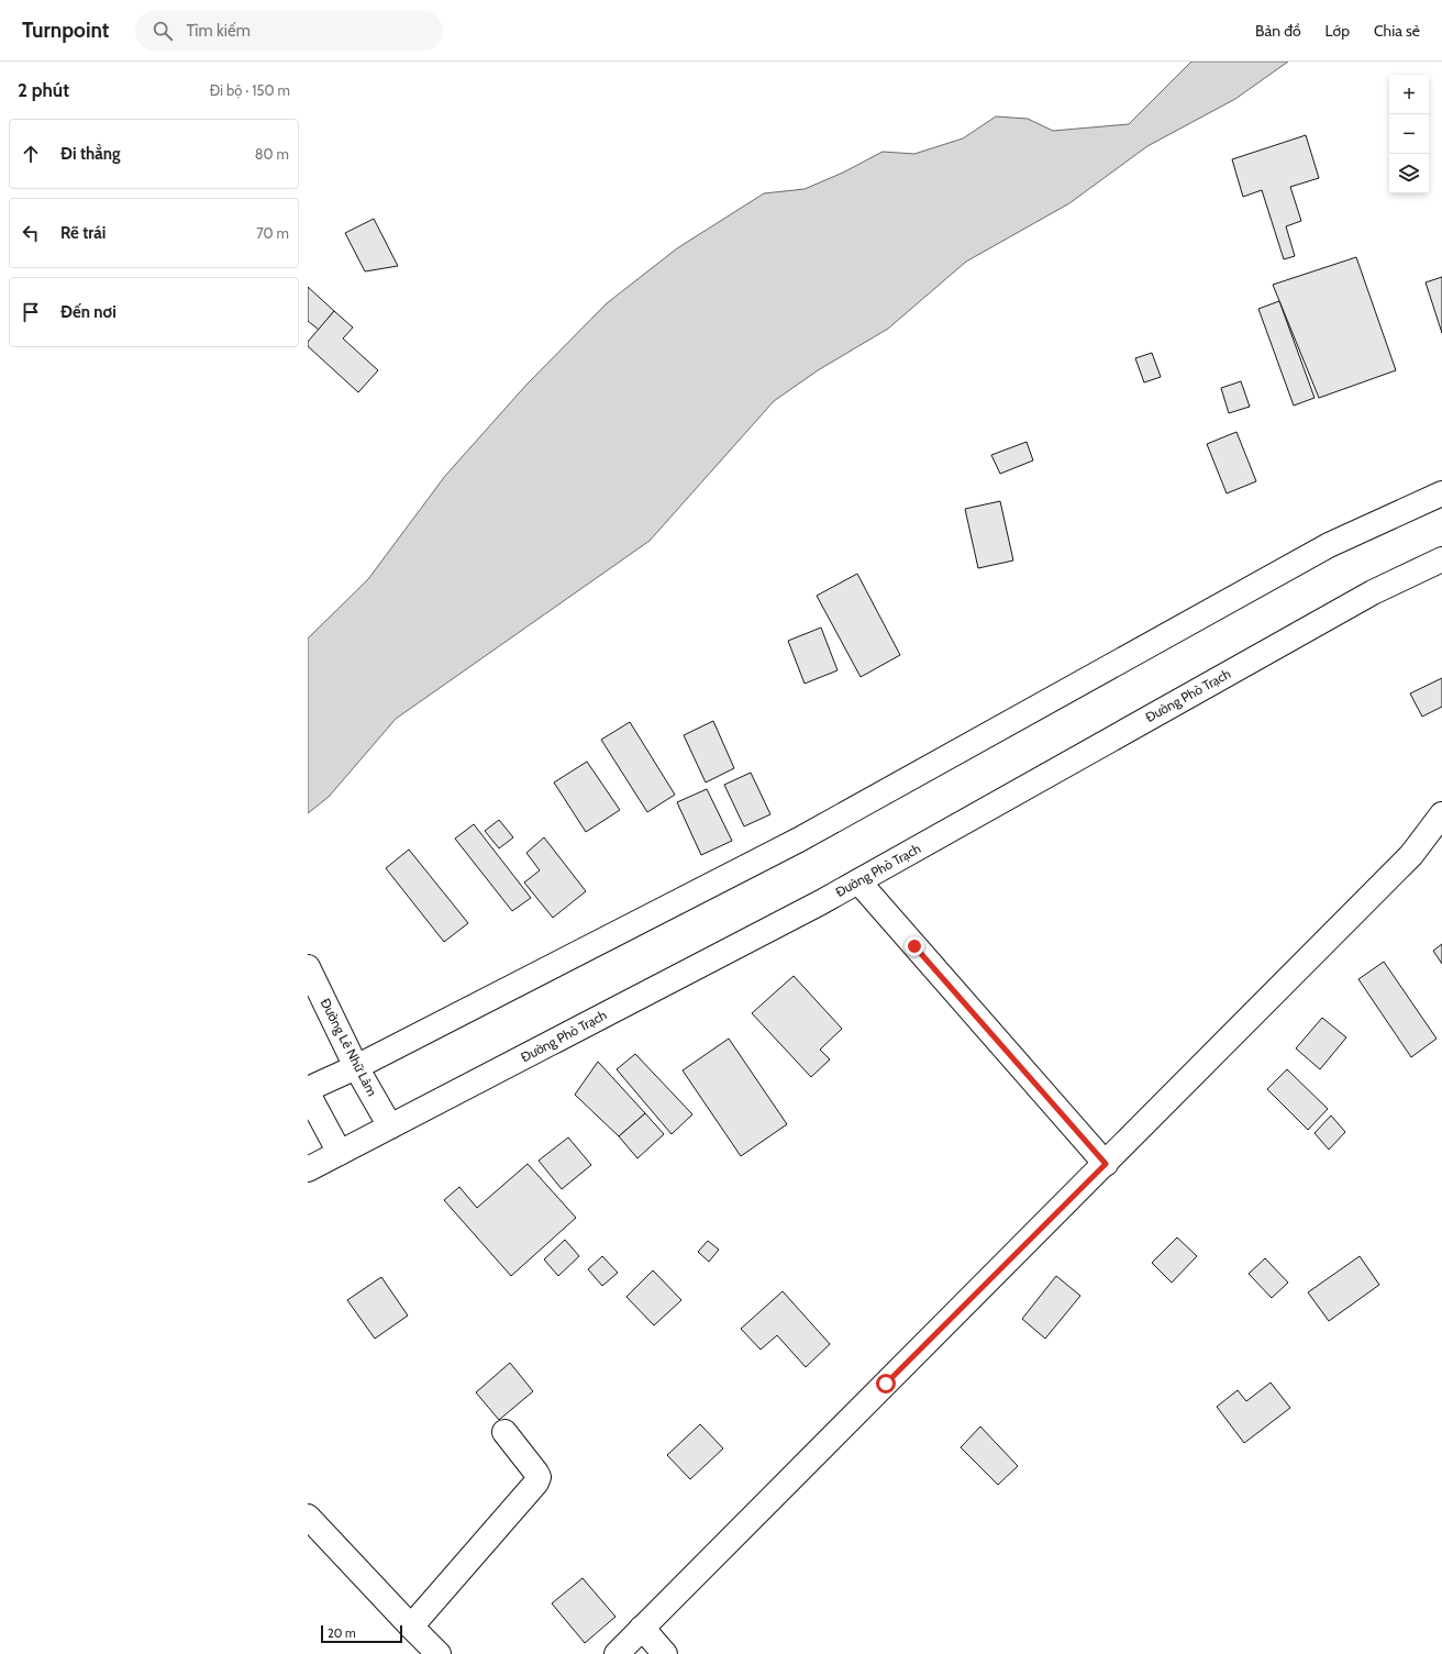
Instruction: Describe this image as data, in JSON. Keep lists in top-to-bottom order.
{
  "streets": {
    "main road": ["Đường Phò Trạch", "Đường Lê Nhữ Lâm"]
  },
  "crossings": [
    ["Đường Phò Trạch", "Đường Lê Nhữ Lâm"]
  ],
  "scale_bar": "20 m",
  "page": {
    "header": "Turnpoint",
    "search": "Tìm kiếm",
    "nav": ["Bản đồ", "Lớp", "Chia sẻ"],
    "heading": ["2 phút", "Đi bộ · 150 m"],
    "map_buttons": ["+", "−"],
    "list": [
      ["Đi thẳng", "80 m"],
      ["Rẽ trái", "70 m"],
      "Đến nơi"
    ],
    "scale": "20 m"
  }
}
